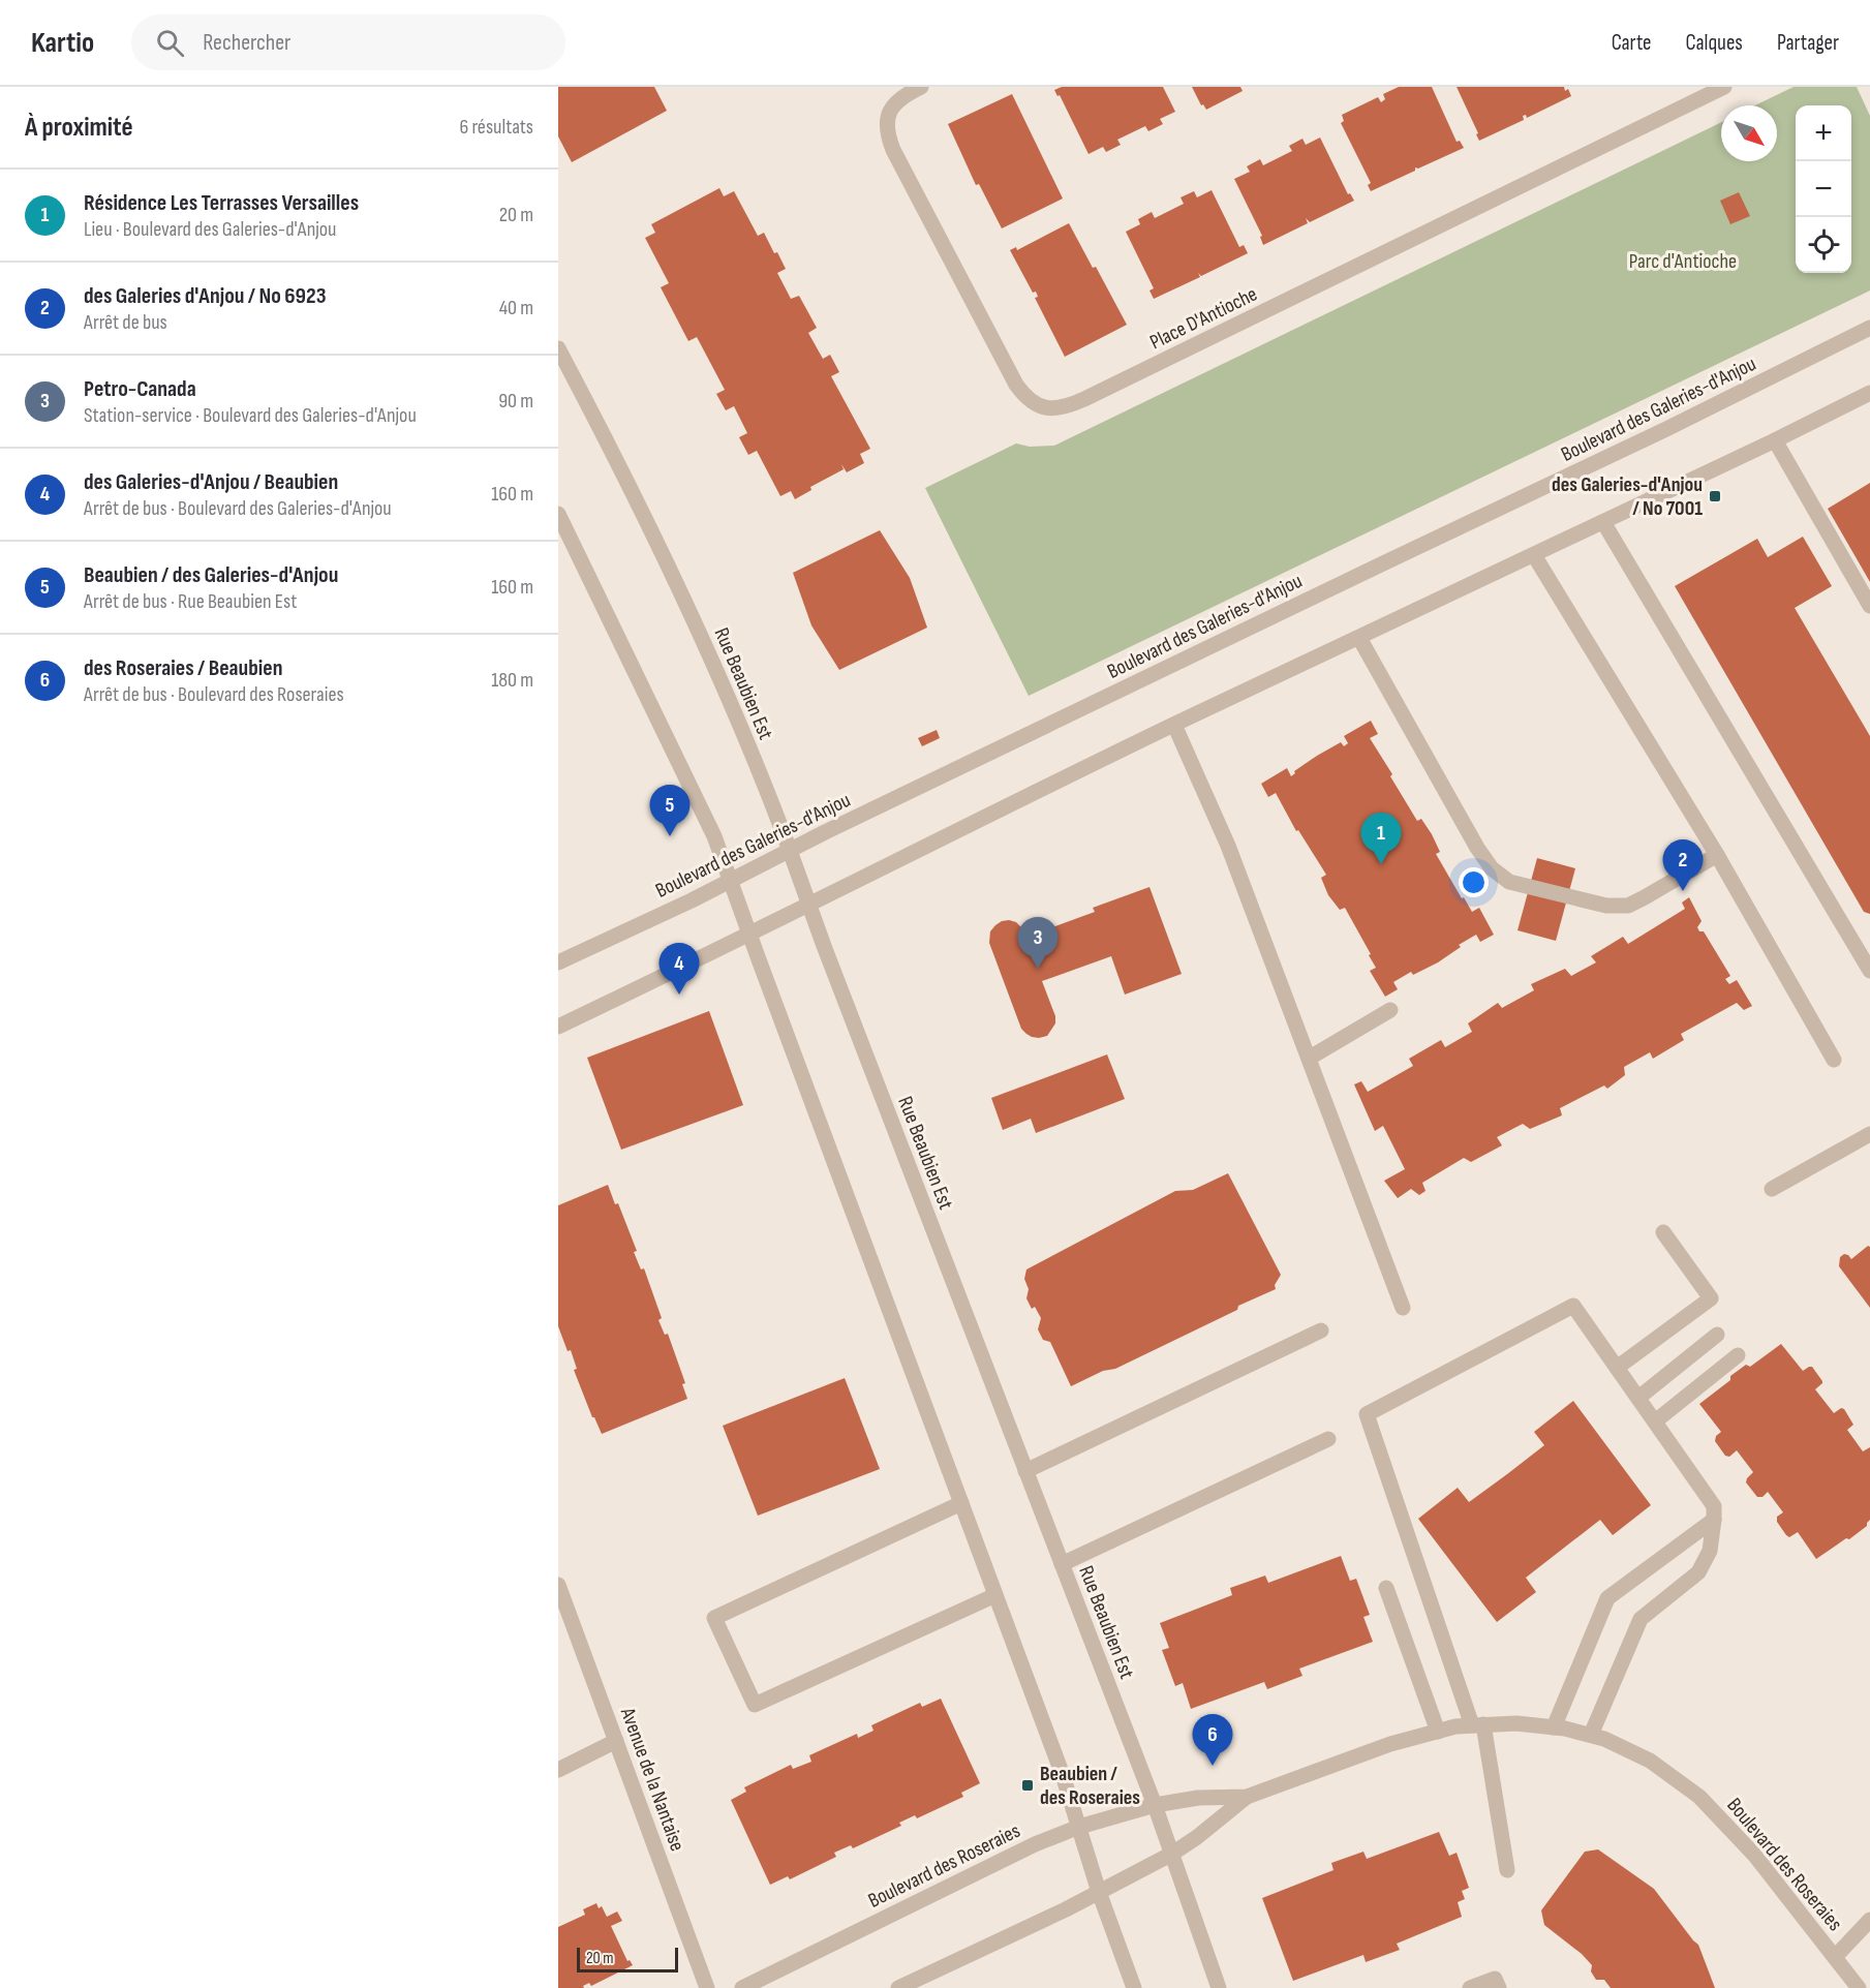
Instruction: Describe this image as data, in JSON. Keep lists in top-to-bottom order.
{
  "streets": {
    "street": [
      "Place D'Antioche",
      "Boulevard des Galeries-d'Anjou",
      "Rue Beaubien Est",
      "Avenue de la Nantaise",
      "Boulevard des Roseraies"
    ]
  },
  "crossings": [
    ["Boulevard des Galeries-d'Anjou", "Rue Beaubien Est"],
    ["Rue Beaubien Est", "Boulevard des Roseraies"]
  ],
  "parks": ["Parc d'Antioche"],
  "places": {
    "transit": ["des Galeries-d'Anjou / No 7001", "Beaubien / des Roseraies"]
  },
  "scale_bar": "20 m",
  "north": "bottom right",
  "page": {
    "header": "Kartio",
    "search": "Rechercher",
    "nav": ["Carte", "Calques", "Partager"],
    "heading": ["À proximité", "6 résultats"],
    "map_buttons": ["+", "−"],
    "list": [
      {
        "mark": "1",
        "name": "Résidence Les Terrasses Versailles",
        "note": "Lieu · Boulevard des Galeries-d'Anjou",
        "value": "20 m"
      },
      {
        "mark": "2",
        "name": "des Galeries d'Anjou / No 6923",
        "note": "Arrêt de bus",
        "value": "40 m"
      },
      {
        "mark": "3",
        "name": "Petro-Canada",
        "note": "Station-service · Boulevard des Galeries-d'Anjou",
        "value": "90 m"
      },
      {
        "mark": "4",
        "name": "des Galeries-d'Anjou / Beaubien",
        "note": "Arrêt de bus · Boulevard des Galeries-d'Anjou",
        "value": "160 m"
      },
      {
        "mark": "5",
        "name": "Beaubien / des Galeries-d'Anjou",
        "note": "Arrêt de bus · Rue Beaubien Est",
        "value": "160 m"
      },
      {
        "mark": "6",
        "name": "des Roseraies / Beaubien",
        "note": "Arrêt de bus · Boulevard des Roseraies",
        "value": "180 m"
      }
    ],
    "pins": [
      "5",
      "1",
      "2",
      "3",
      "4",
      "6"
    ],
    "scale": "20 m"
  }
}
